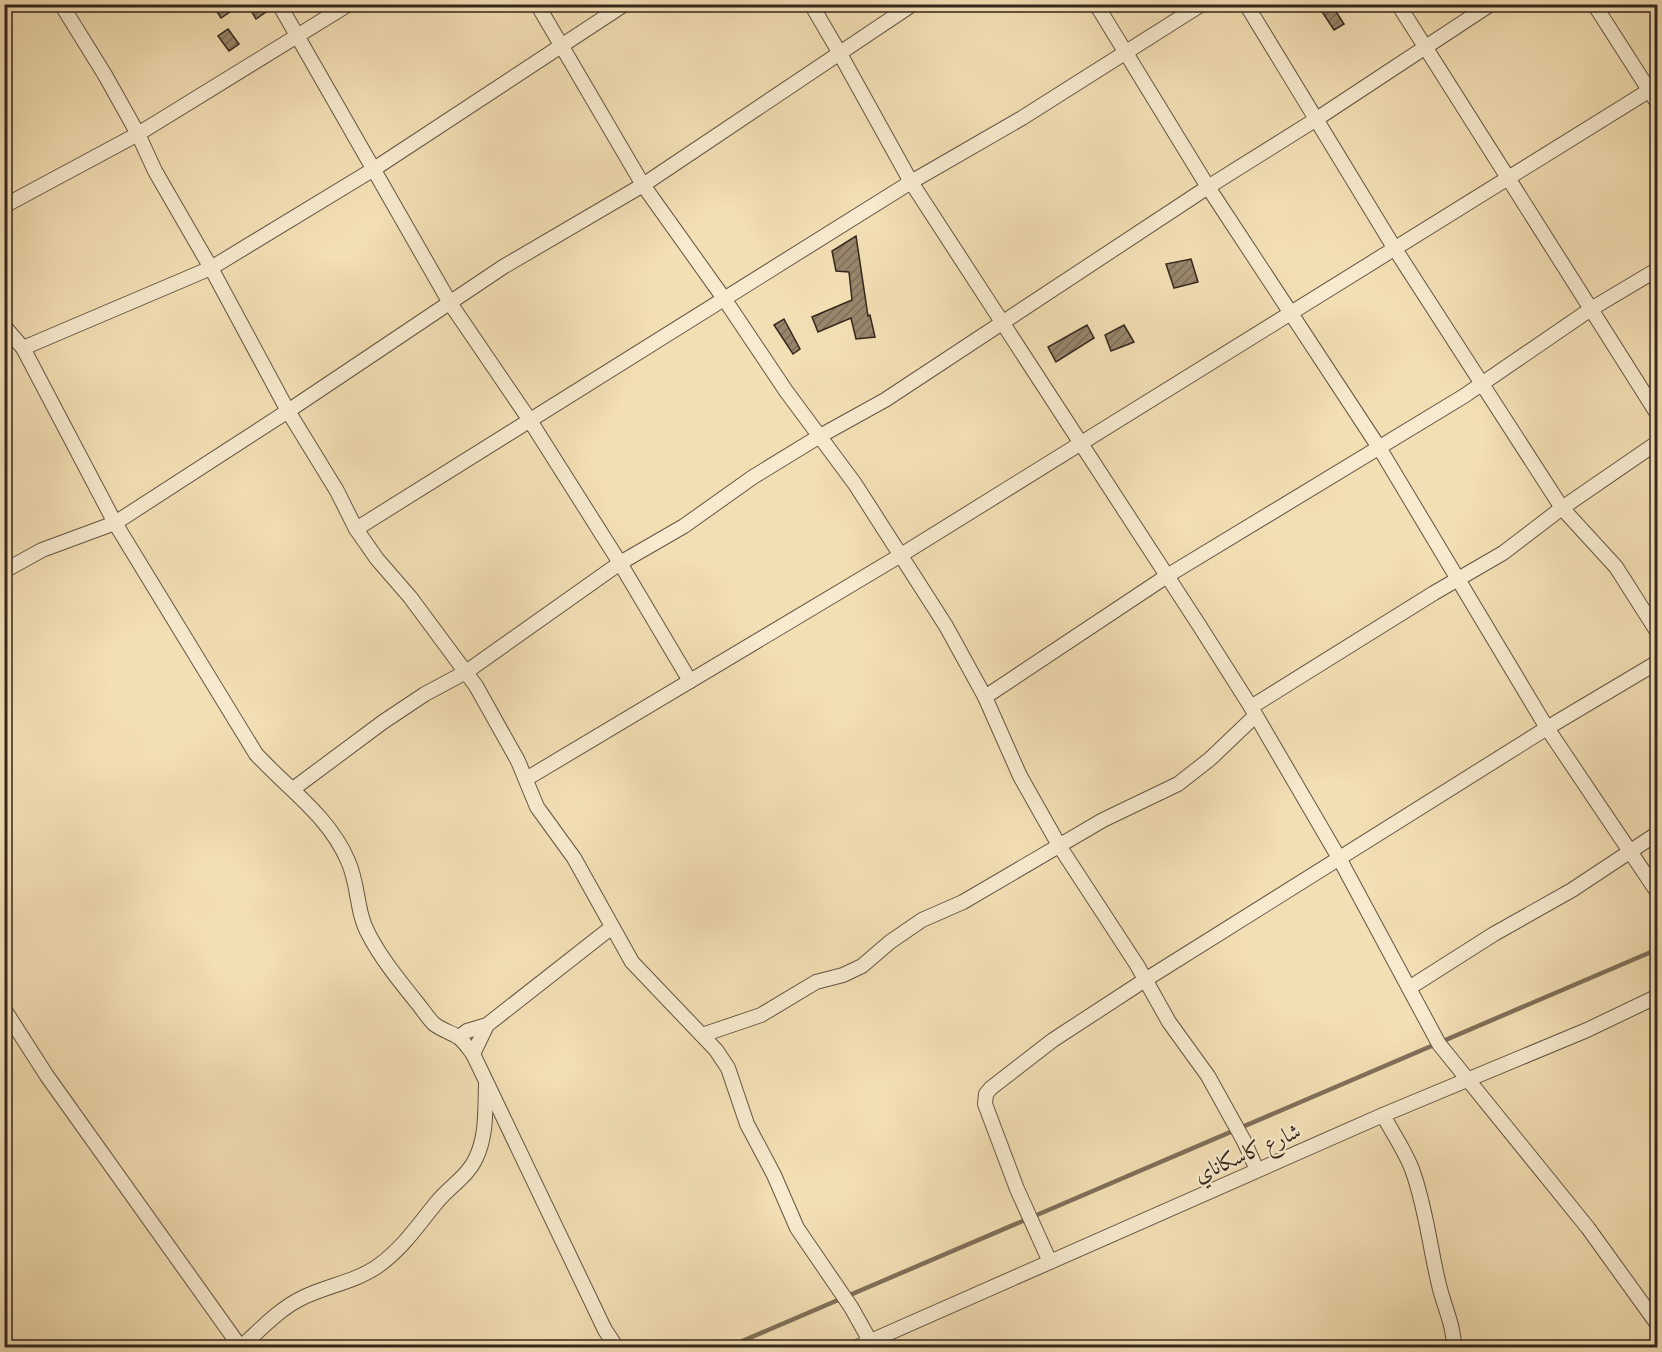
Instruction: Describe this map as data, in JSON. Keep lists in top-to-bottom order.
{
  "streets": {
    "street": ["شارع كاسكاناي"]
  }
}
